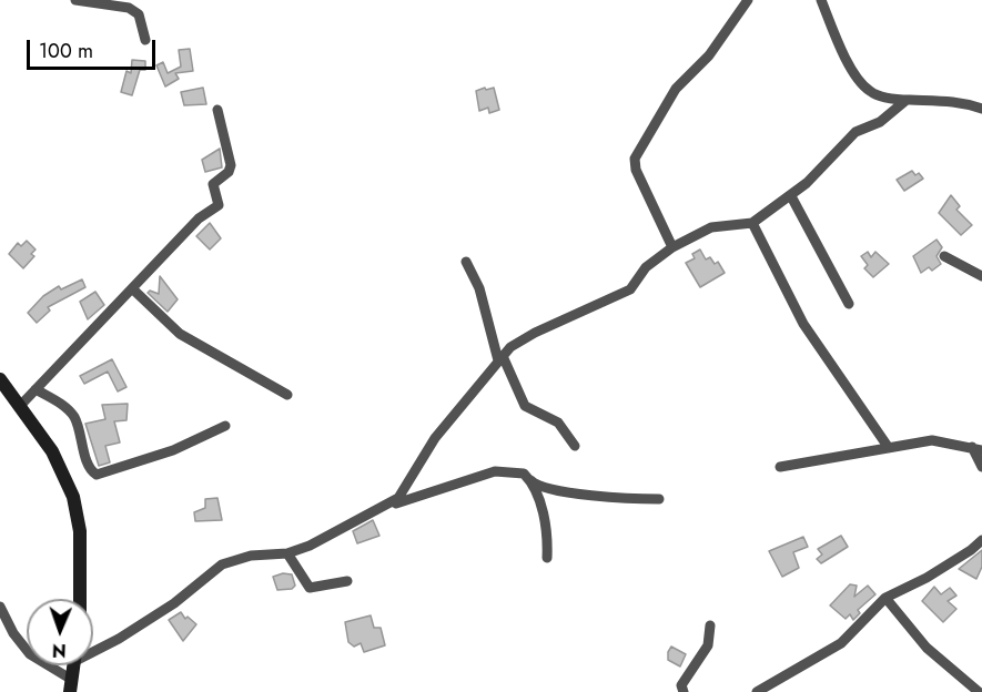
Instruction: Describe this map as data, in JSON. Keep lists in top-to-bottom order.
{
  "scale_bar": "100 m",
  "north": "bottom"
}
